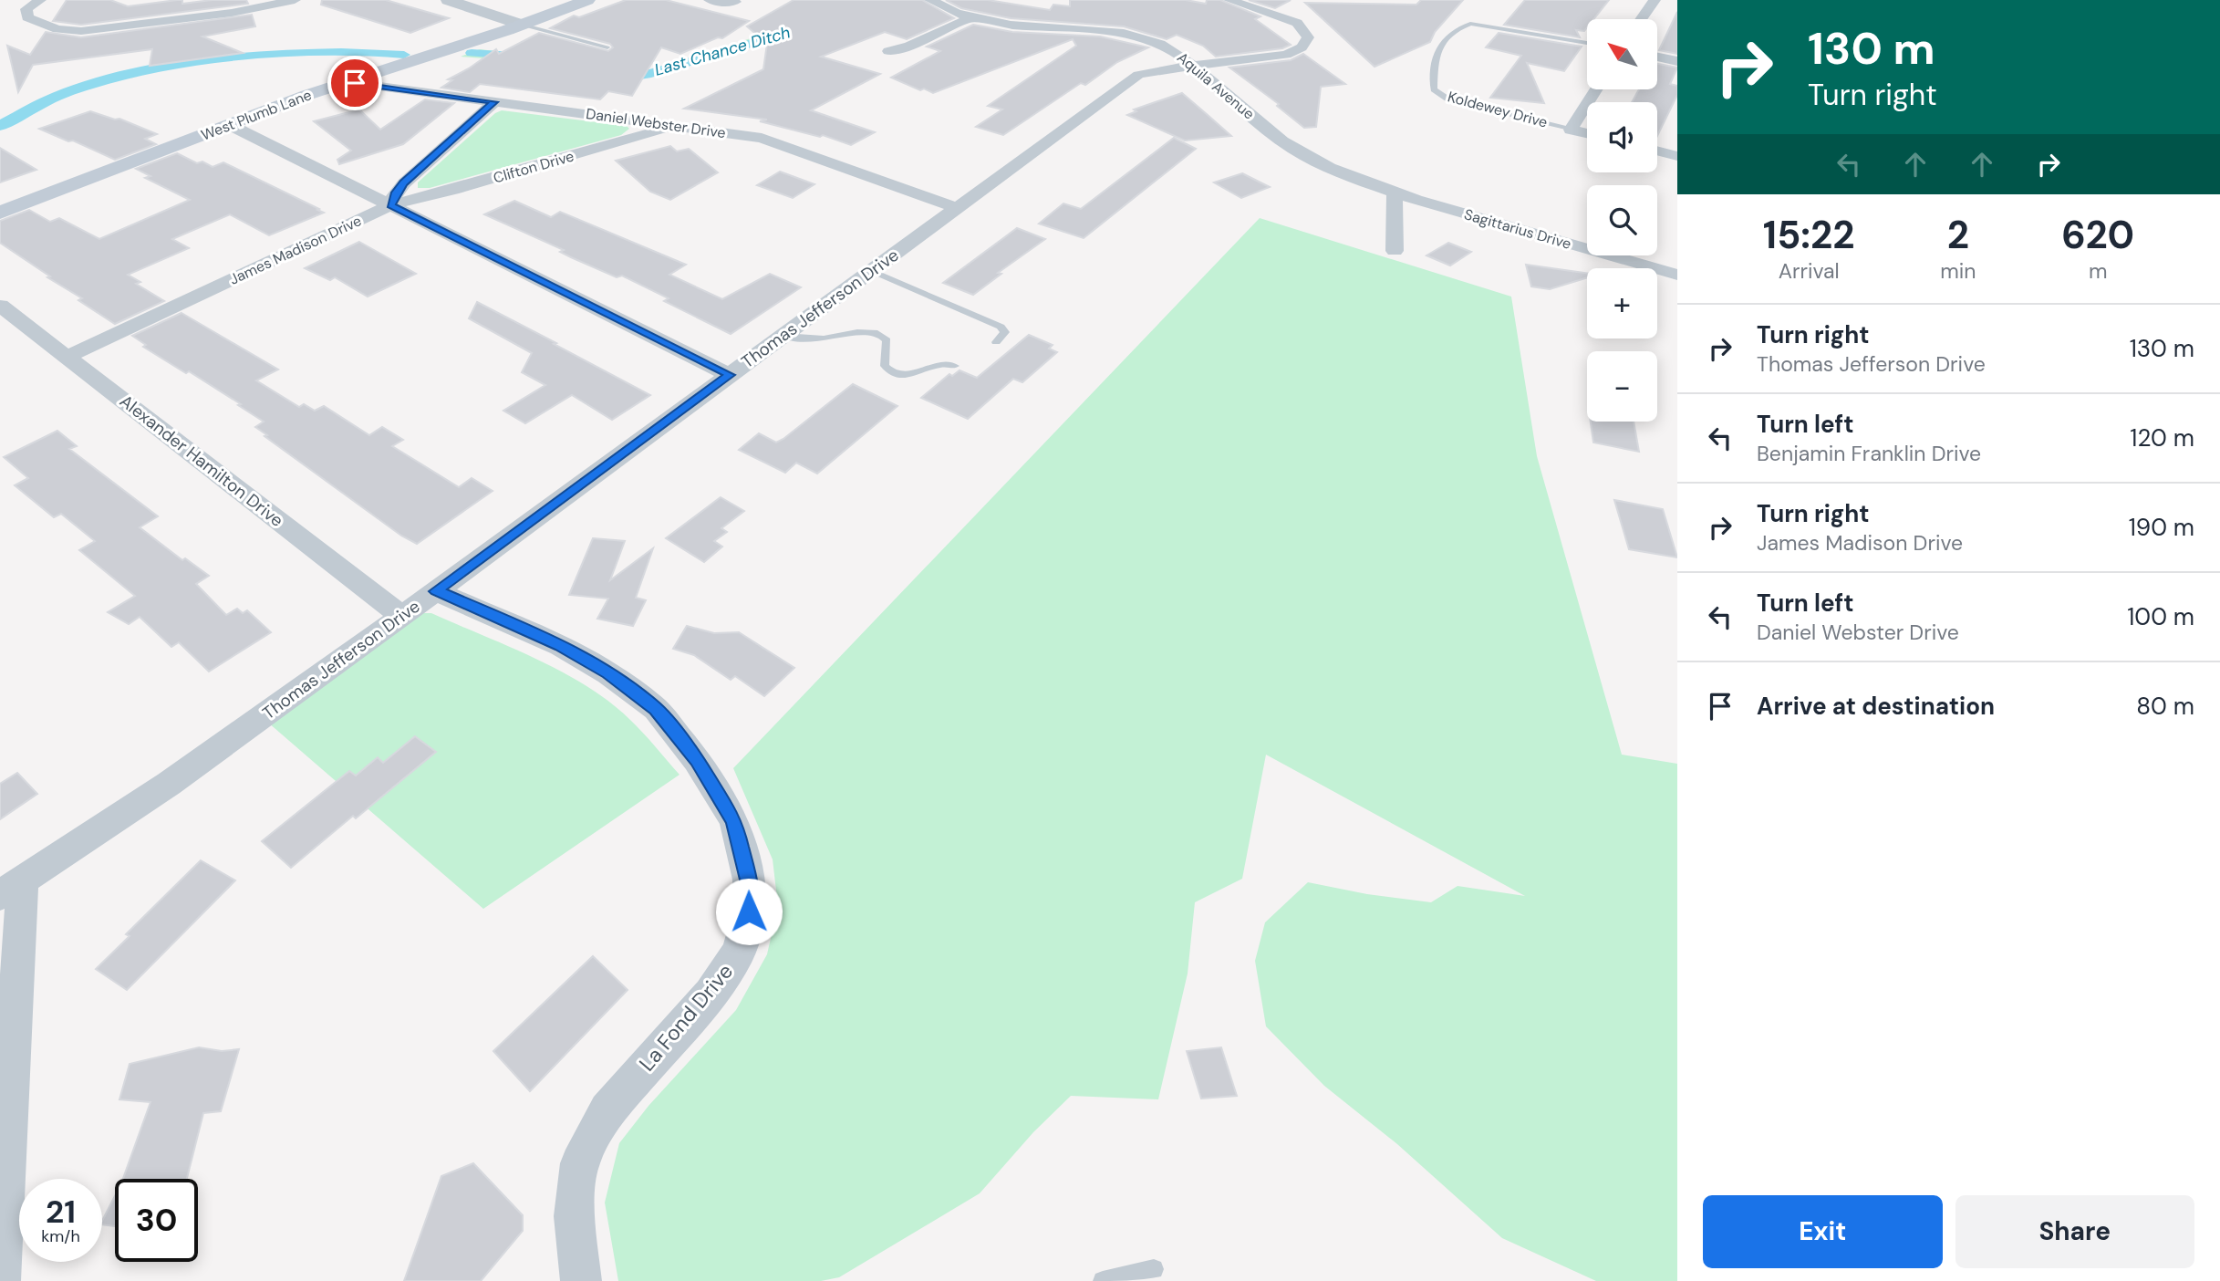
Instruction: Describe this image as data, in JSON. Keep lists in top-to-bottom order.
{
  "streets": {
    "main road": ["West Plumb Lane"],
    "street": [
      "Aquila Avenue",
      "Koldewey Drive",
      "Daniel Webster Drive",
      "Clifton Drive",
      "Sagittarius Drive",
      "James Madison Drive",
      "Thomas Jefferson Drive",
      "Alexander Hamilton Drive",
      "La Fond Drive"
    ]
  },
  "crossings": [
    ["Aquila Avenue", "Sagittarius Drive"],
    ["Aquila Avenue", "Thomas Jefferson Drive"],
    ["West Plumb Lane", "Daniel Webster Drive"],
    ["Daniel Webster Drive", "Clifton Drive"],
    ["Daniel Webster Drive", "James Madison Drive"],
    ["Daniel Webster Drive", "Thomas Jefferson Drive"],
    ["Clifton Drive", "James Madison Drive"],
    ["James Madison Drive", "Alexander Hamilton Drive"],
    ["Thomas Jefferson Drive", "Alexander Hamilton Drive"],
    ["Thomas Jefferson Drive", "La Fond Drive"]
  ],
  "water": ["Last Chance Ditch"],
  "north": "top left",
  "page": {
    "turn": ["130 m", "Turn right"],
    "map_buttons": ["+", "−"],
    "eta": [
      "15:22",
      "Arrival",
      "2",
      "min",
      "620",
      "m"
    ],
    "list": [
      {
        "name": "Turn right",
        "note": "Thomas Jefferson Drive",
        "value": "130 m"
      },
      {
        "name": "Turn left",
        "note": "Benjamin Franklin Drive",
        "value": "120 m"
      },
      {
        "name": "Turn right",
        "note": "James Madison Drive",
        "value": "190 m"
      },
      {
        "name": "Turn left",
        "note": "Daniel Webster Drive",
        "value": "100 m"
      },
      {
        "name": "Arrive at destination",
        "value": "80 m"
      }
    ],
    "speed": "21 km/h",
    "limit": "30",
    "buttons": ["Exit", "Share"]
  }
}
